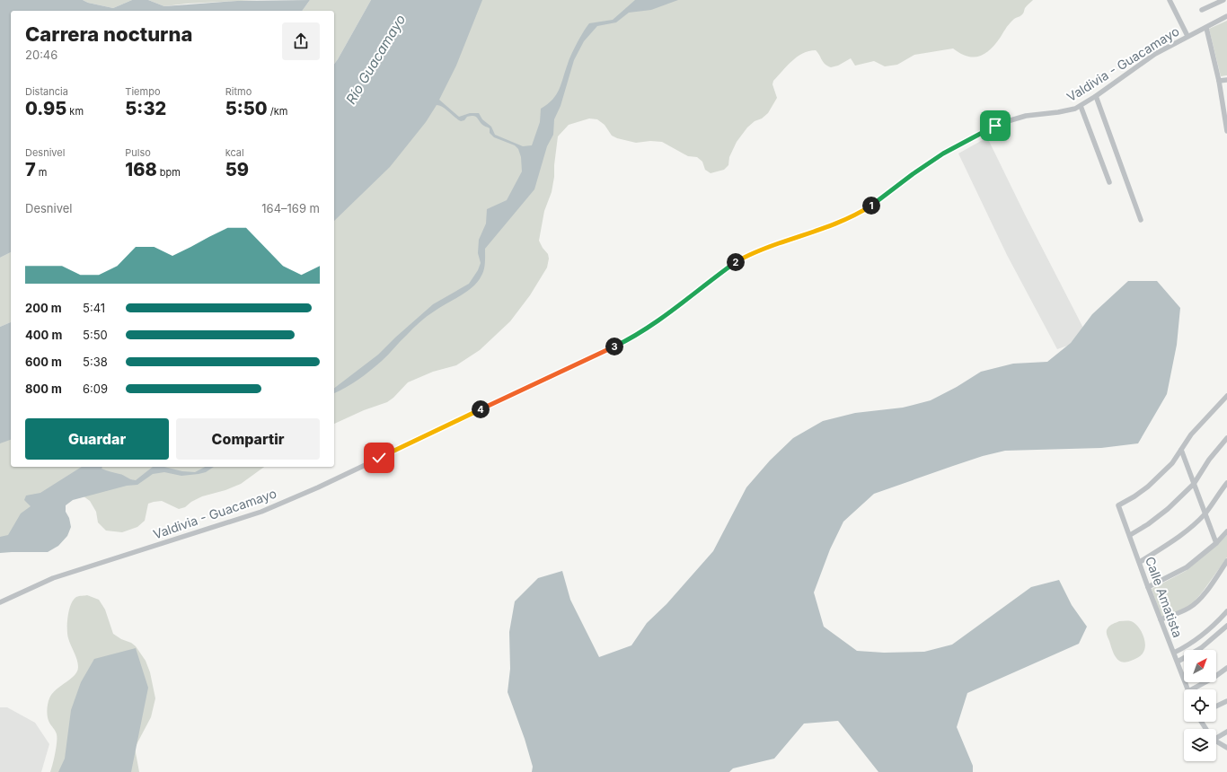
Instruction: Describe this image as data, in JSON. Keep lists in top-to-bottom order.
{
  "streets": {
    "street": ["Valdivia - Guacamayo", "Calle Amatista"]
  },
  "water": ["Río Guacamayo"],
  "north": "top right",
  "page": {
    "heading": ["Carrera nocturna", "20:46"],
    "stats": [
      ["Distancia", "0.95 km"],
      ["Tiempo", "5:32"],
      ["Ritmo", "5:50 /km"],
      ["Desnivel", "7 m"],
      ["Pulso", "168 bpm"],
      ["kcal", "59"]
    ],
    "chart": ["Desnivel", "164–169 m"],
    "pins": [
      "1",
      "2",
      "3",
      "4"
    ],
    "list": [
      {
        "name": "200 m",
        "note": "5:41"
      },
      {
        "name": "400 m",
        "note": "5:50"
      },
      {
        "name": "600 m",
        "note": "5:38"
      },
      {
        "name": "800 m",
        "note": "6:09"
      }
    ],
    "buttons": ["Guardar", "Compartir"]
  }
}
